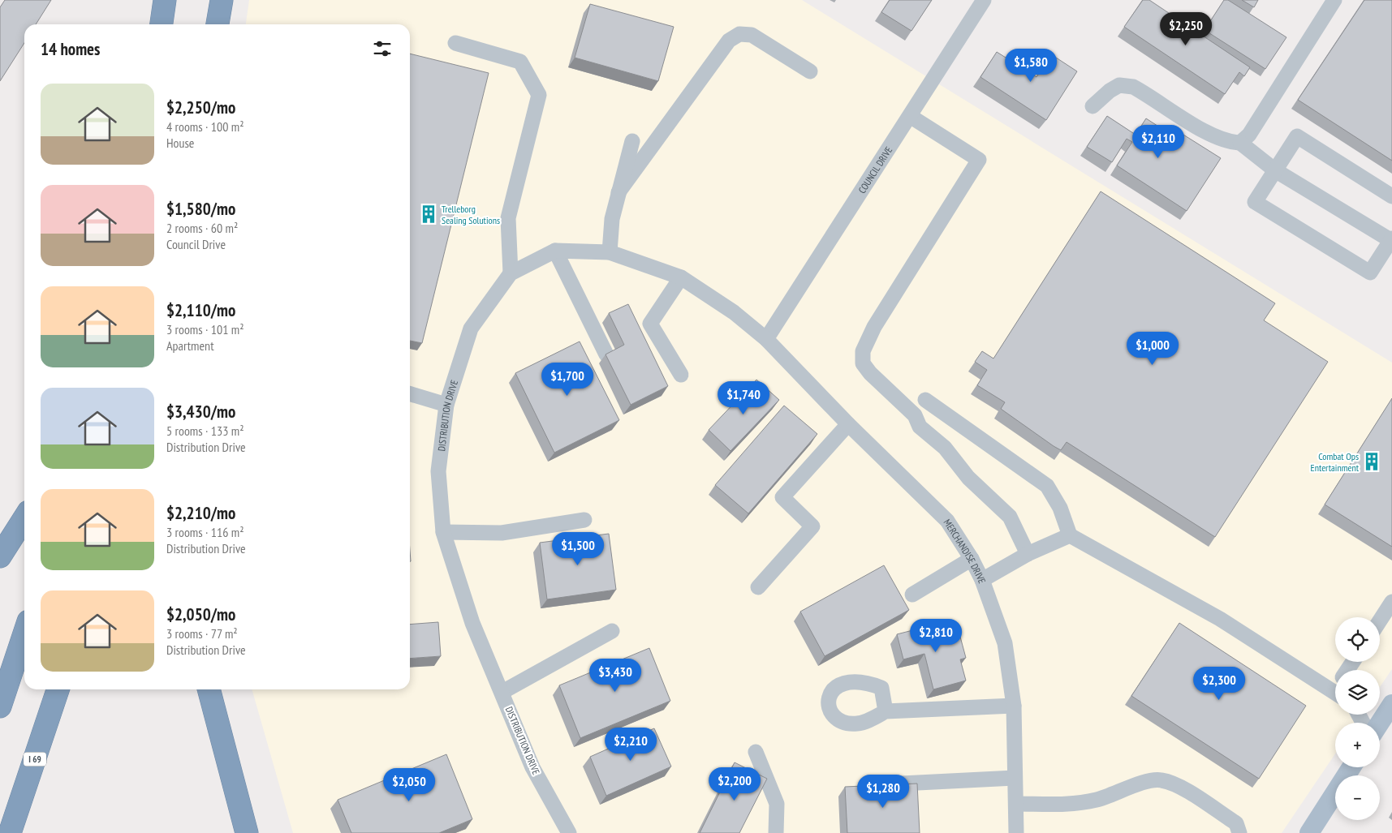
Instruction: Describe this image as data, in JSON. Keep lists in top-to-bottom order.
{
  "streets": {
    "highway": ["I 69"],
    "street": ["COUNCIL DRIVE", "DISTRIBUTION DRIVE", "MERCHANDISE DRIVE"]
  },
  "crossings": [
    ["COUNCIL DRIVE", "DISTRIBUTION DRIVE"],
    ["COUNCIL DRIVE", "MERCHANDISE DRIVE"],
    ["DISTRIBUTION DRIVE", "MERCHANDISE DRIVE"]
  ],
  "places": {
    "building": ["Trelleborg Sealing Solutions", "Combat Ops Entertainment"]
  },
  "page": {
    "price": [
      "$2,250",
      "$1,580",
      "$2,110",
      "$1,000",
      "$1,700",
      "$1,740",
      "$1,500",
      "$2,810",
      "$3,430",
      "$2,300",
      "$2,210",
      "$2,200",
      "$2,050",
      "$1,280"
    ],
    "heading": "14 homes",
    "list": [
      {
        "name": "$2,250/mo",
        "note": "4 rooms · 100 m² · House"
      },
      {
        "name": "$1,580/mo",
        "note": "2 rooms · 60 m² · Council Drive"
      },
      {
        "name": "$2,110/mo",
        "note": "3 rooms · 101 m² · Apartment"
      },
      {
        "name": "$3,430/mo",
        "note": "5 rooms · 133 m² · Distribution Drive"
      },
      {
        "name": "$2,210/mo",
        "note": "3 rooms · 116 m² · Distribution Drive"
      },
      {
        "name": "$2,050/mo",
        "note": "3 rooms · 77 m² · Distribution Drive"
      }
    ],
    "map_buttons": ["+", "−"]
  }
}
